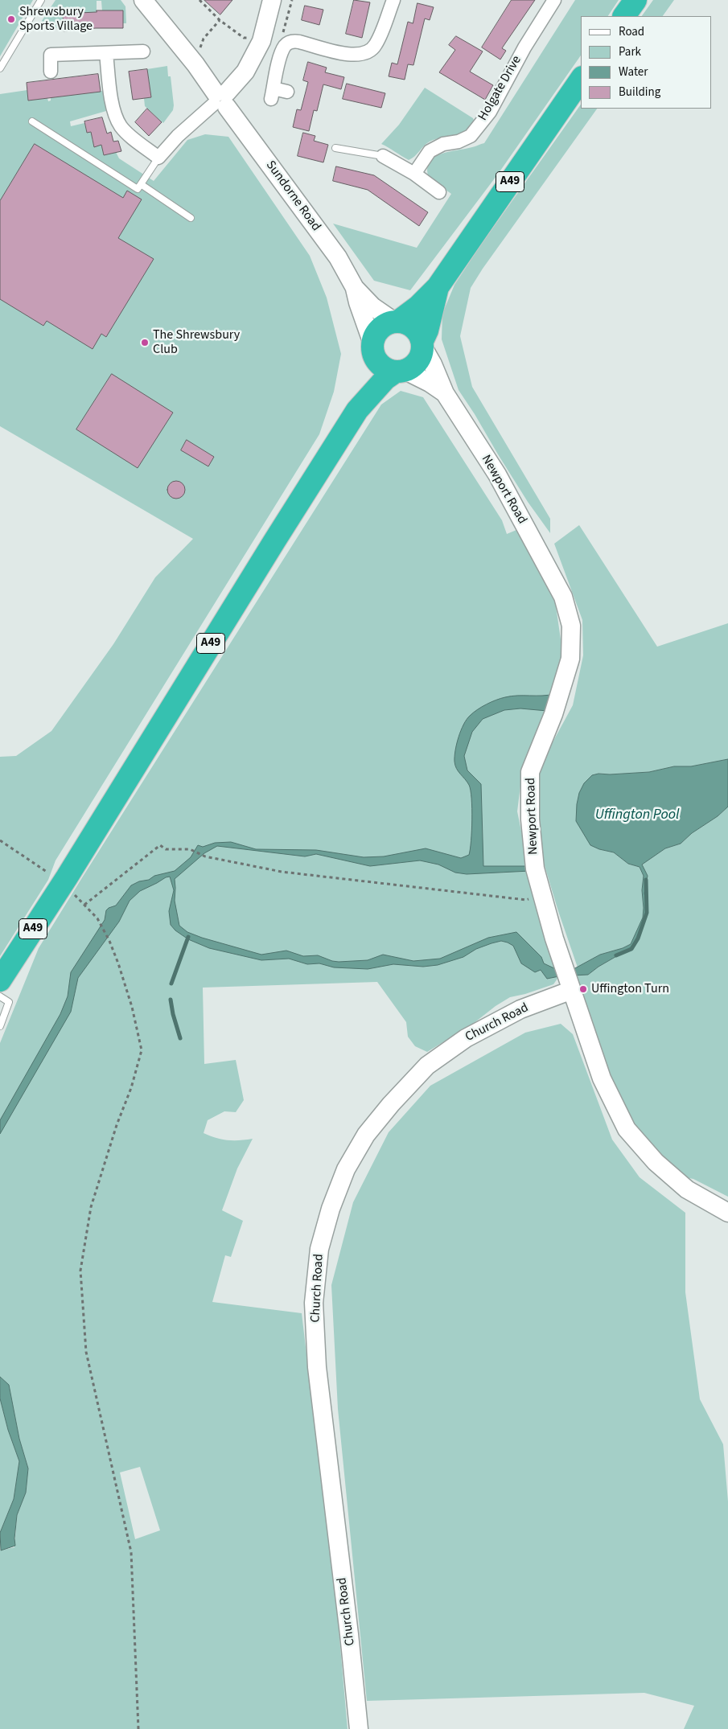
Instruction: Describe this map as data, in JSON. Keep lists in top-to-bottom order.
{
  "streets": {
    "highway": ["A49"],
    "main road": ["Sundorne Road", "Newport Road", "Church Road"],
    "street": ["Holgate Drive"]
  },
  "crossings": [
    ["A49", "Sundorne Road"],
    ["A49", "Newport Road"],
    ["Sundorne Road", "Newport Road"],
    ["Newport Road", "Church Road"]
  ],
  "water": ["Uffington Pool"],
  "places": ["Shrewsbury Sports Village", "The Shrewsbury Club", "Uffington Turn"],
  "legend": [
    "Road",
    "Park",
    "Water",
    "Building"
  ]
}
